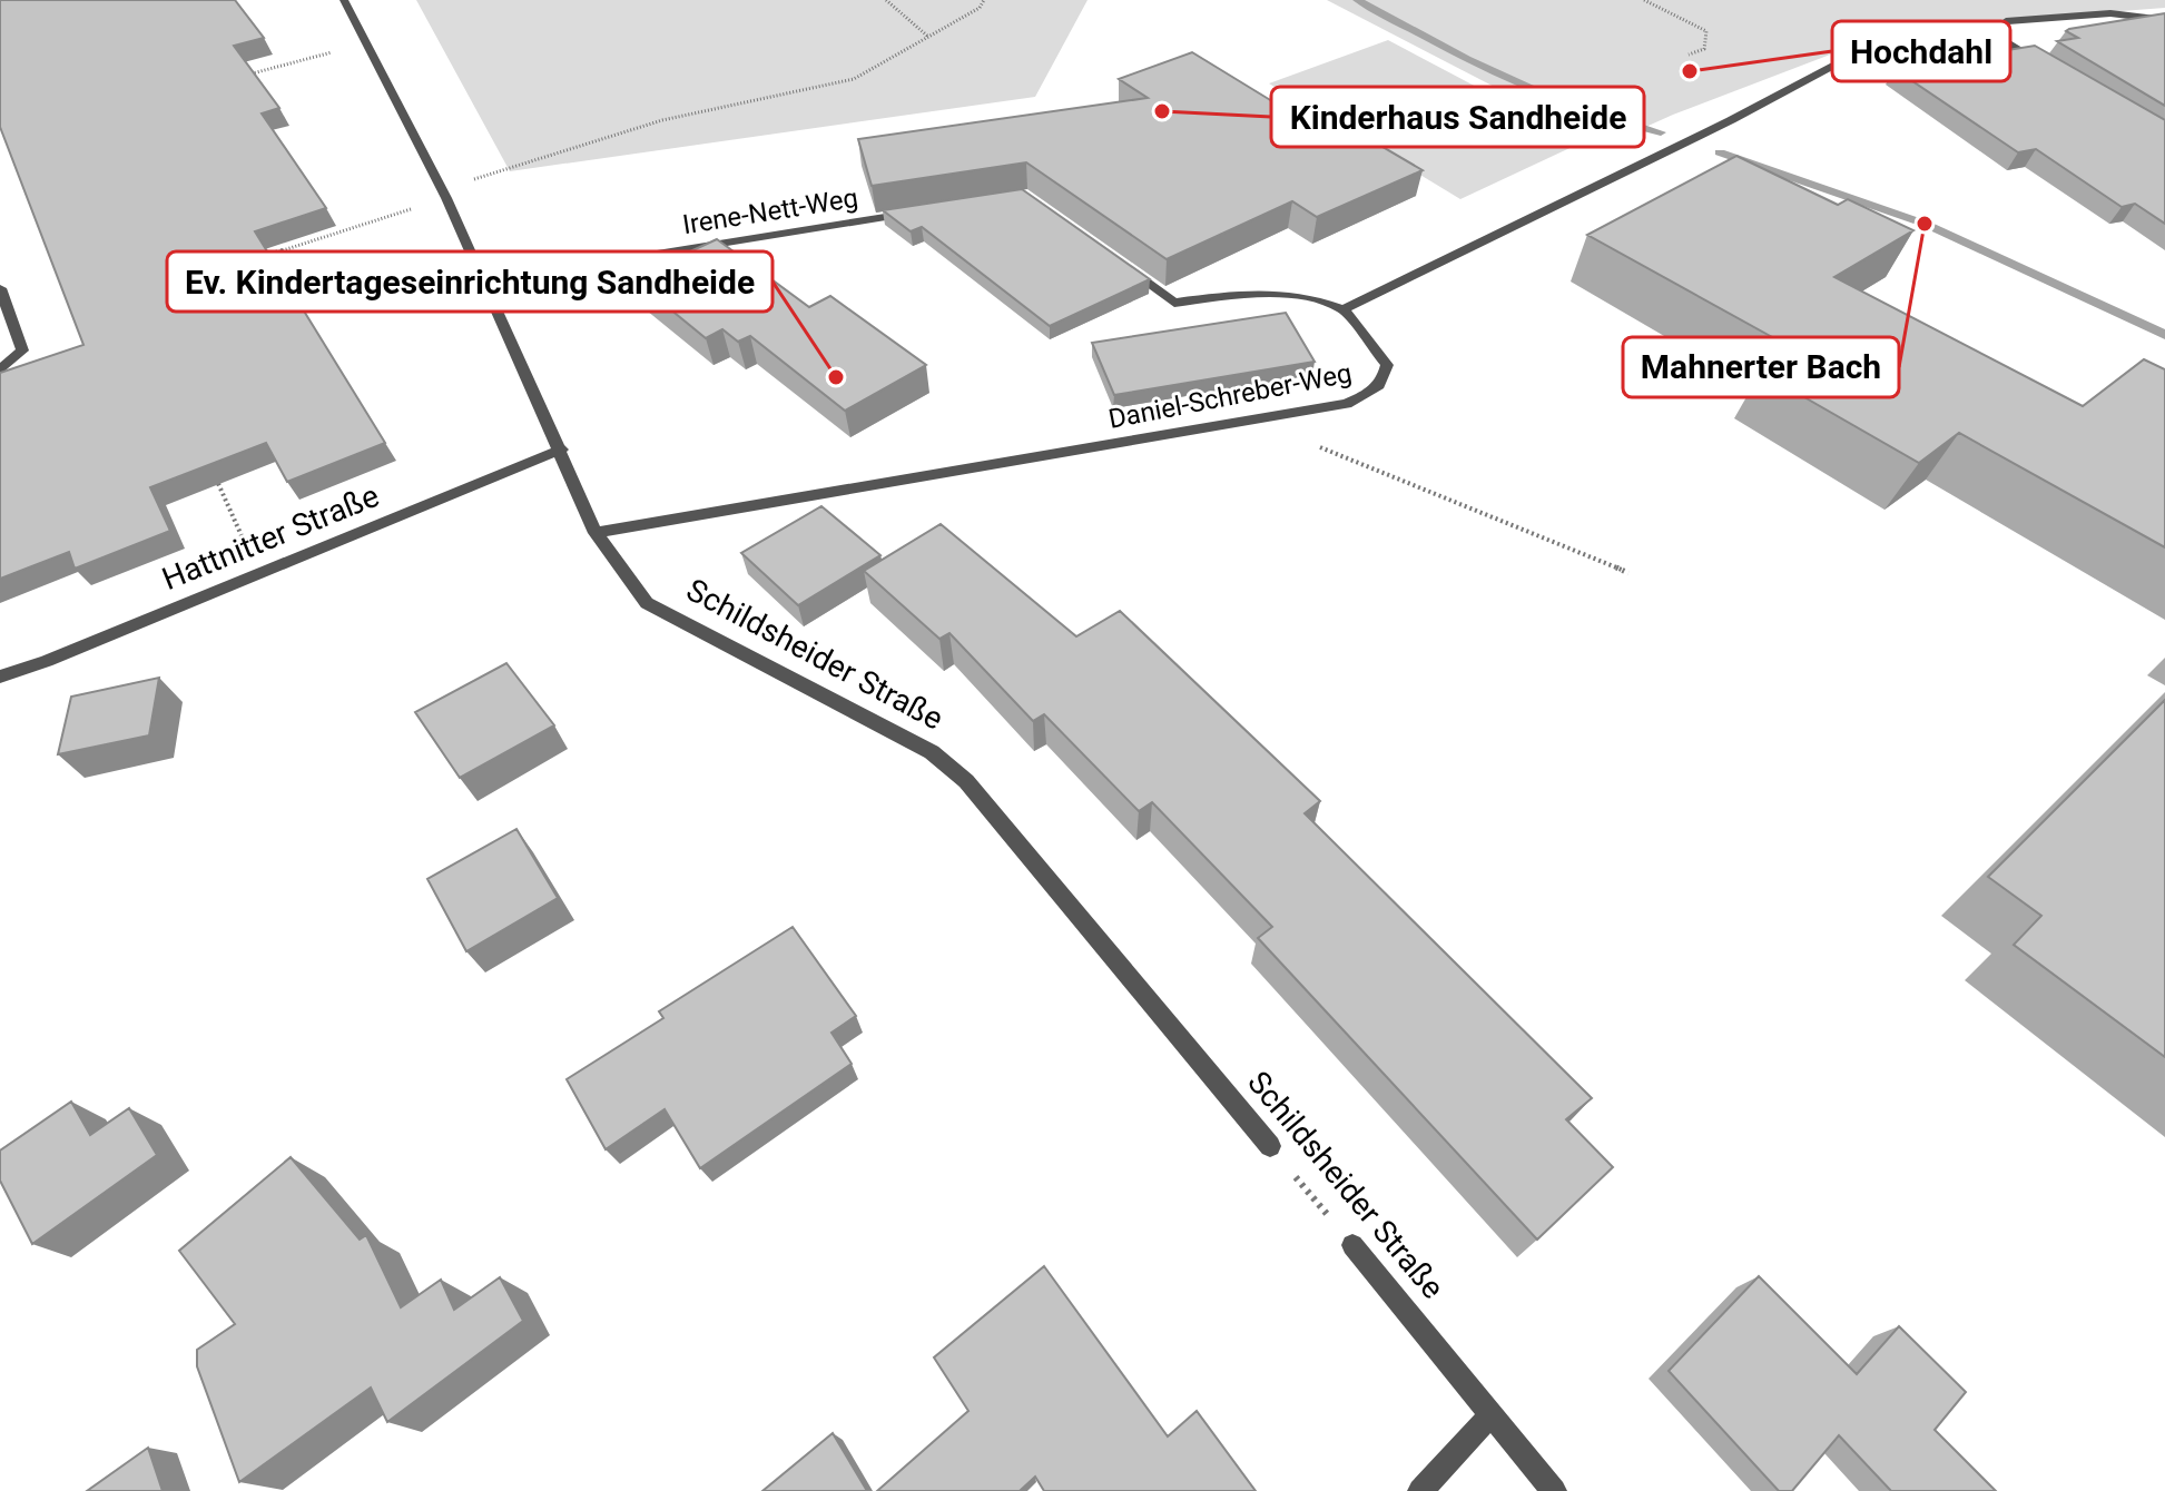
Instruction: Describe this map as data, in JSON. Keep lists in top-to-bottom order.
{
  "streets": {
    "street": [
      "Irene-Nett-Weg",
      "Daniel-Schreber-Weg",
      "Hattnitter Straße",
      "Schildsheider Straße"
    ]
  },
  "crossings": [
    ["Irene-Nett-Weg", "Schildsheider Straße"],
    ["Daniel-Schreber-Weg", "Schildsheider Straße"],
    ["Hattnitter Straße", "Schildsheider Straße"]
  ],
  "places": [
    "Hochdahl",
    "Kinderhaus Sandheide",
    "Mahnerter Bach",
    "Ev. Kindertageseinrichtung Sandheide"
  ]
}
